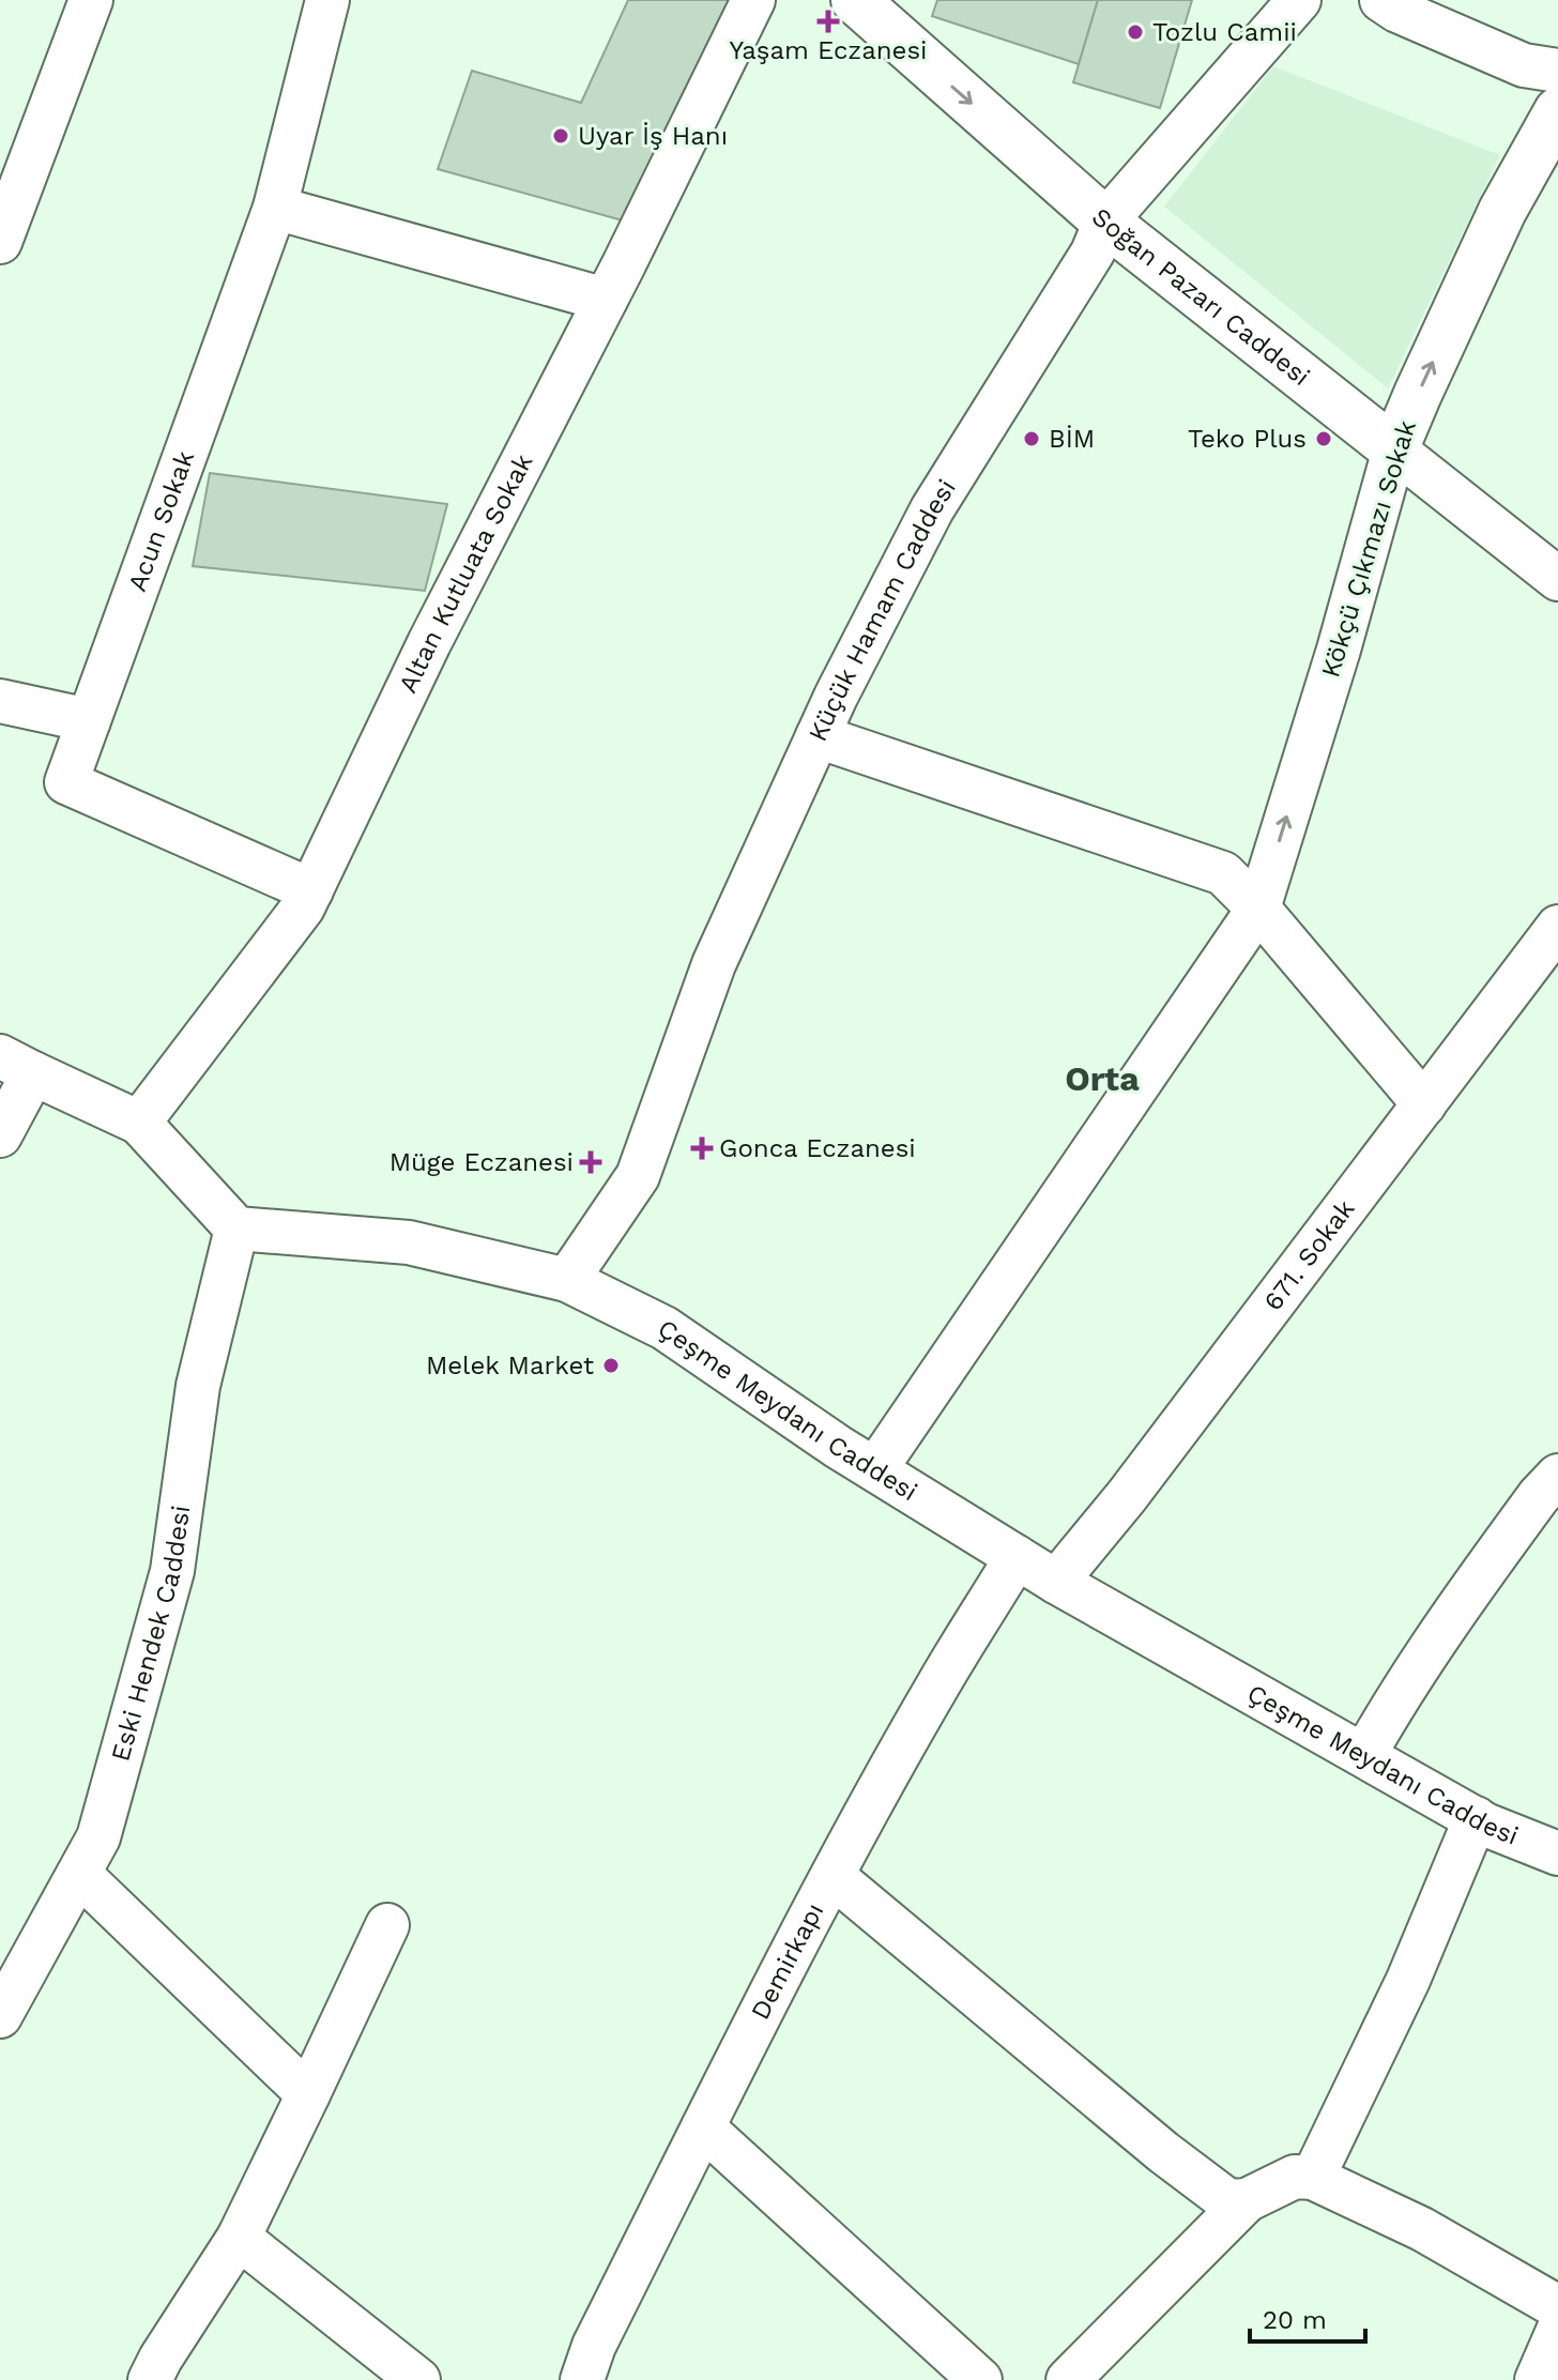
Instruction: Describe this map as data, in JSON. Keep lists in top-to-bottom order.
{
  "streets": {
    "main road": ["Soğan Pazarı Caddesi", "Kökçü Çıkmazı Sokak"],
    "street": [
      "Acun Sokak",
      "Altan Kutluata Sokak",
      "Küçük Hamam Caddesi",
      "671. Sokak",
      "Çeşme Meydanı Caddesi",
      "Eski Hendek Caddesi",
      "Demirkapı"
    ]
  },
  "crossings": [
    ["Soğan Pazarı Caddesi", "Kökçü Çıkmazı Sokak"],
    ["Soğan Pazarı Caddesi", "Küçük Hamam Caddesi"],
    ["Acun Sokak", "Altan Kutluata Sokak"],
    ["Kökçü Çıkmazı Sokak", "Çeşme Meydanı Caddesi"],
    ["Küçük Hamam Caddesi", "Çeşme Meydanı Caddesi"],
    ["671. Sokak", "Çeşme Meydanı Caddesi"],
    ["Çeşme Meydanı Caddesi", "Eski Hendek Caddesi"],
    ["Çeşme Meydanı Caddesi", "Demirkapı"]
  ],
  "one_way": ["Soğan Pazarı Caddesi", "Kökçü Çıkmazı Sokak"],
  "districts": ["Orta"],
  "places": {
    "health": ["Yaşam Eczanesi", "Gonca Eczanesi", "Müge Eczanesi"],
    "other": [
      "Tozlu Camii",
      "Uyar İş Hanı",
      "BİM",
      "Teko Plus",
      "Melek Market"
    ]
  },
  "scale_bar": "20 m"
}
